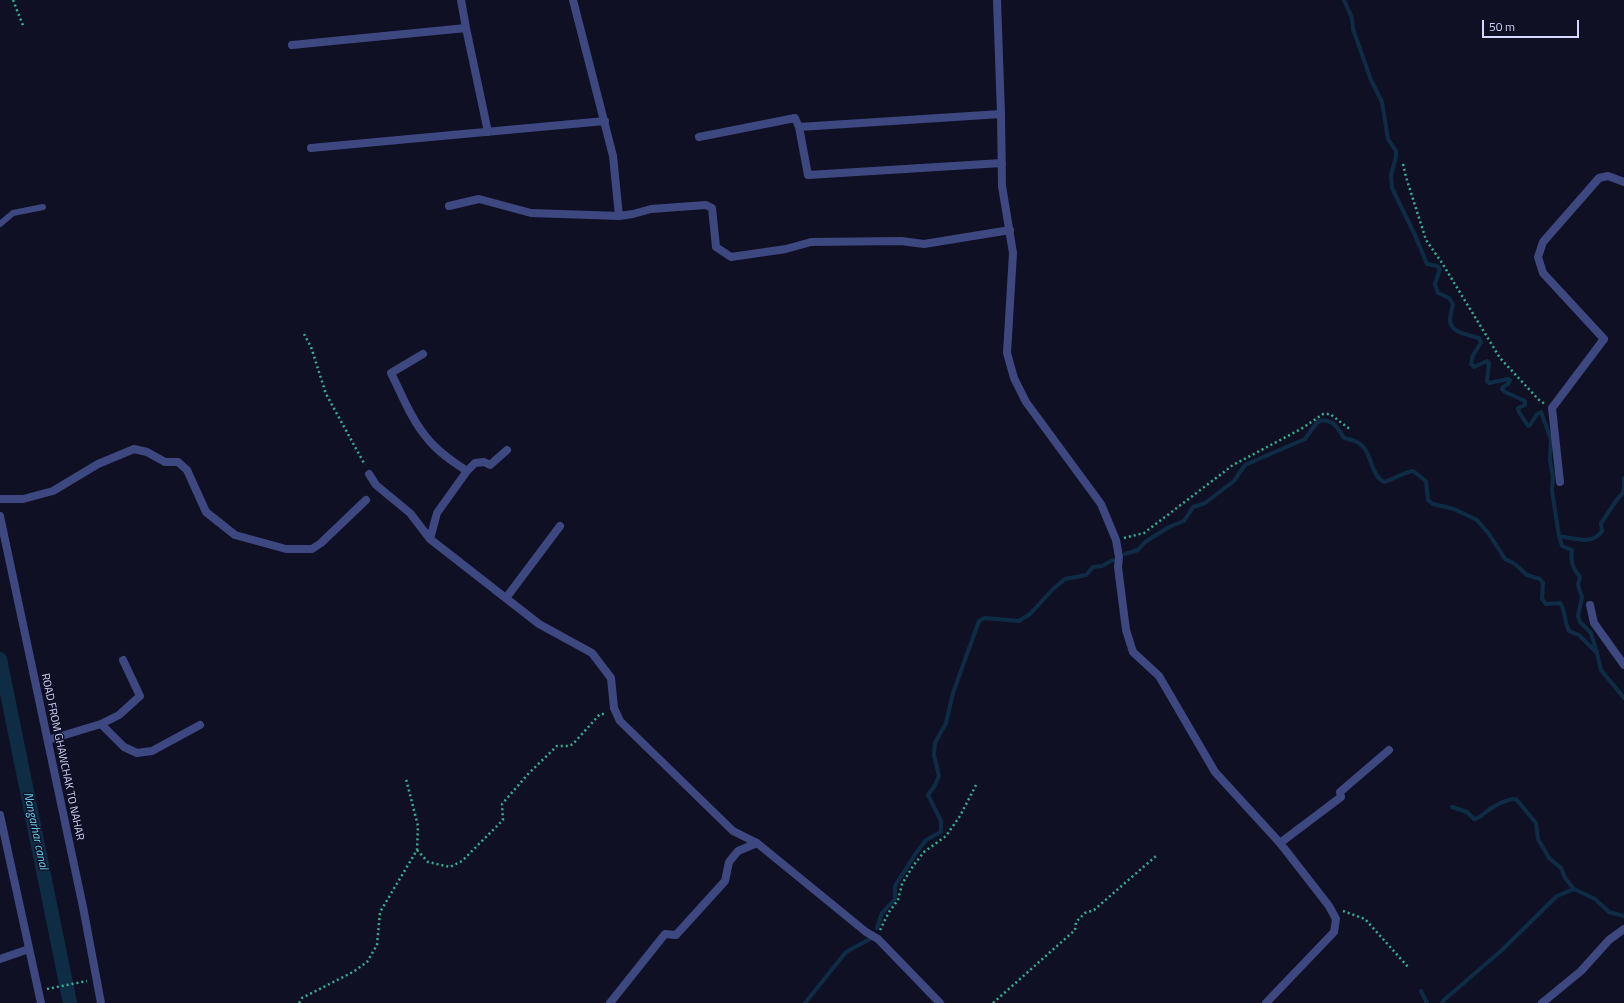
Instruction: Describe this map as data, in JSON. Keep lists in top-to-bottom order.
{
  "streets": {
    "street": ["ROAD FROM GHAWCHAK TO NAHAR"]
  },
  "water": ["Nangarhar canal"],
  "scale_bar": "50 m"
}
